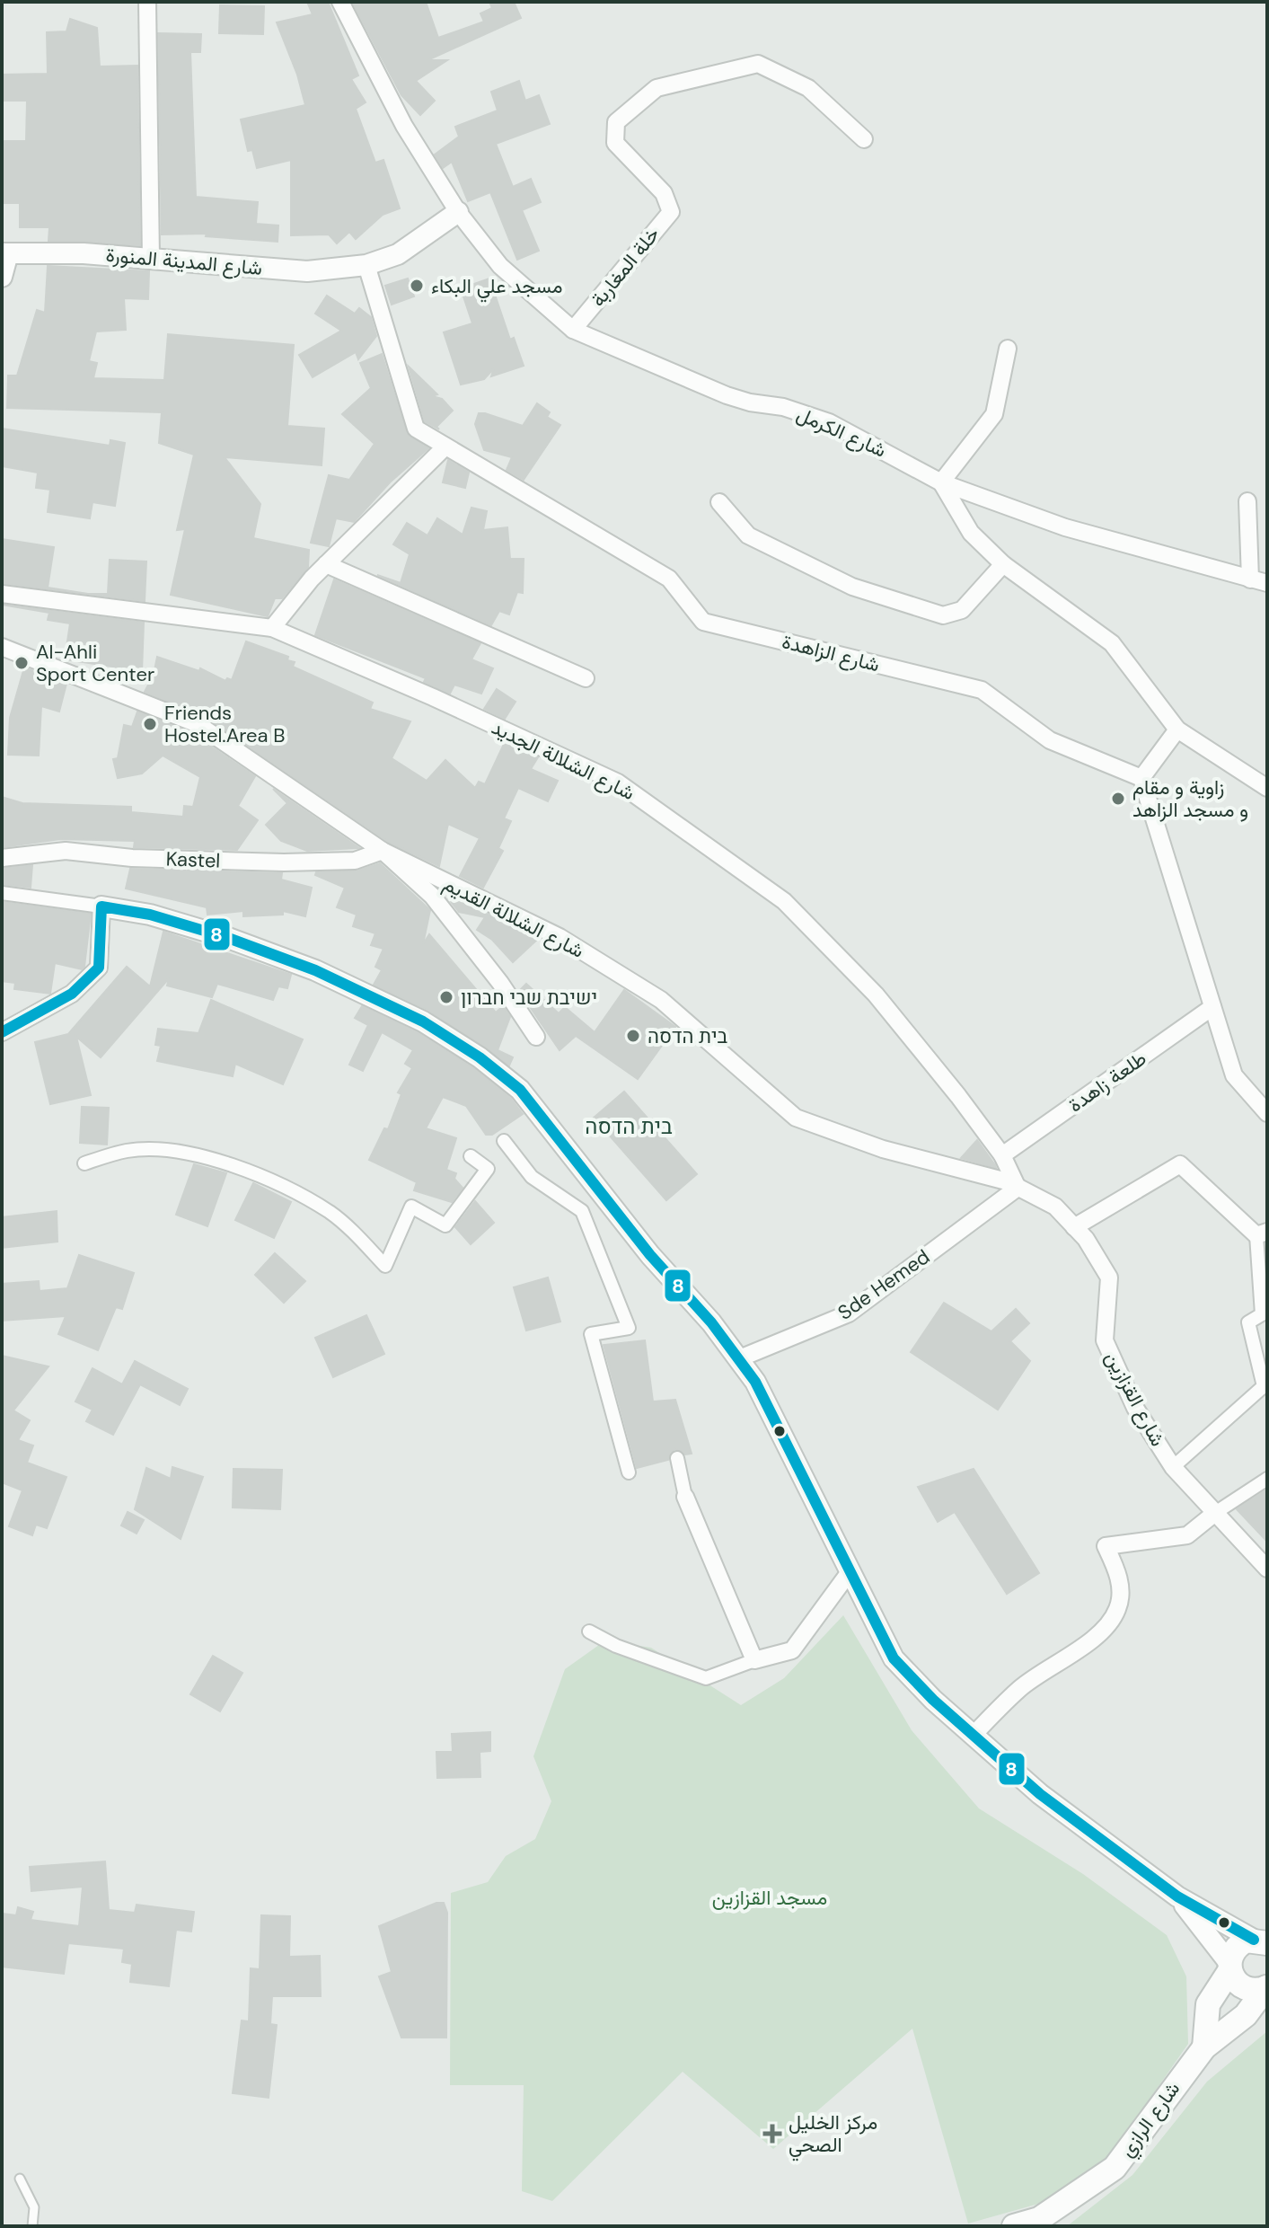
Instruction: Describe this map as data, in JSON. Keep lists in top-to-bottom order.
{
  "streets": {
    "main road": ["شارع الرازي"],
    "street": [
      "شارع المدينة المنورة",
      "خلة المغاربة",
      "شارع الكرمل",
      "شارع الزاهدة",
      "شارع الشلالة الجديد",
      "Kastel",
      "شارع الشلالة القديم",
      "طلعة زاهدة",
      "Sde Hemed",
      "شارع القزازين"
    ]
  },
  "crossings": [
    ["شارع المدينة المنورة", "شارع الكرمل"],
    ["شارع المدينة المنورة", "شارع الزاهدة"],
    ["خلة المغاربة", "شارع الكرمل"],
    ["شارع الشلالة الجديد", "شارع الشلالة القديم"],
    ["شارع الشلالة الجديد", "طلعة زاهدة"],
    ["شارع الشلالة الجديد", "Sde Hemed"],
    ["شارع الشلالة الجديد", "شارع القزازين"],
    ["Kastel", "شارع الشلالة القديم"],
    ["شارع الشلالة القديم", "Sde Hemed"],
    ["شارع الشلالة القديم", "شارع القزازين"],
    ["Sde Hemed", "شارع القزازين"]
  ],
  "districts": ["בית הדסה"],
  "parks": ["مسجد القزازين"],
  "places": {
    "other": [
      "مسجد علي البكاء",
      "Al-Ahli Sport Center",
      "Friends Hostel.Area B",
      "زاوية و مقام و مسجد الزاهد",
      "ישיבת שבי חברון",
      "בית הדסה"
    ],
    "health": ["مركز الخليل الصحي"]
  },
  "lines": ["transit line 8"]
}
